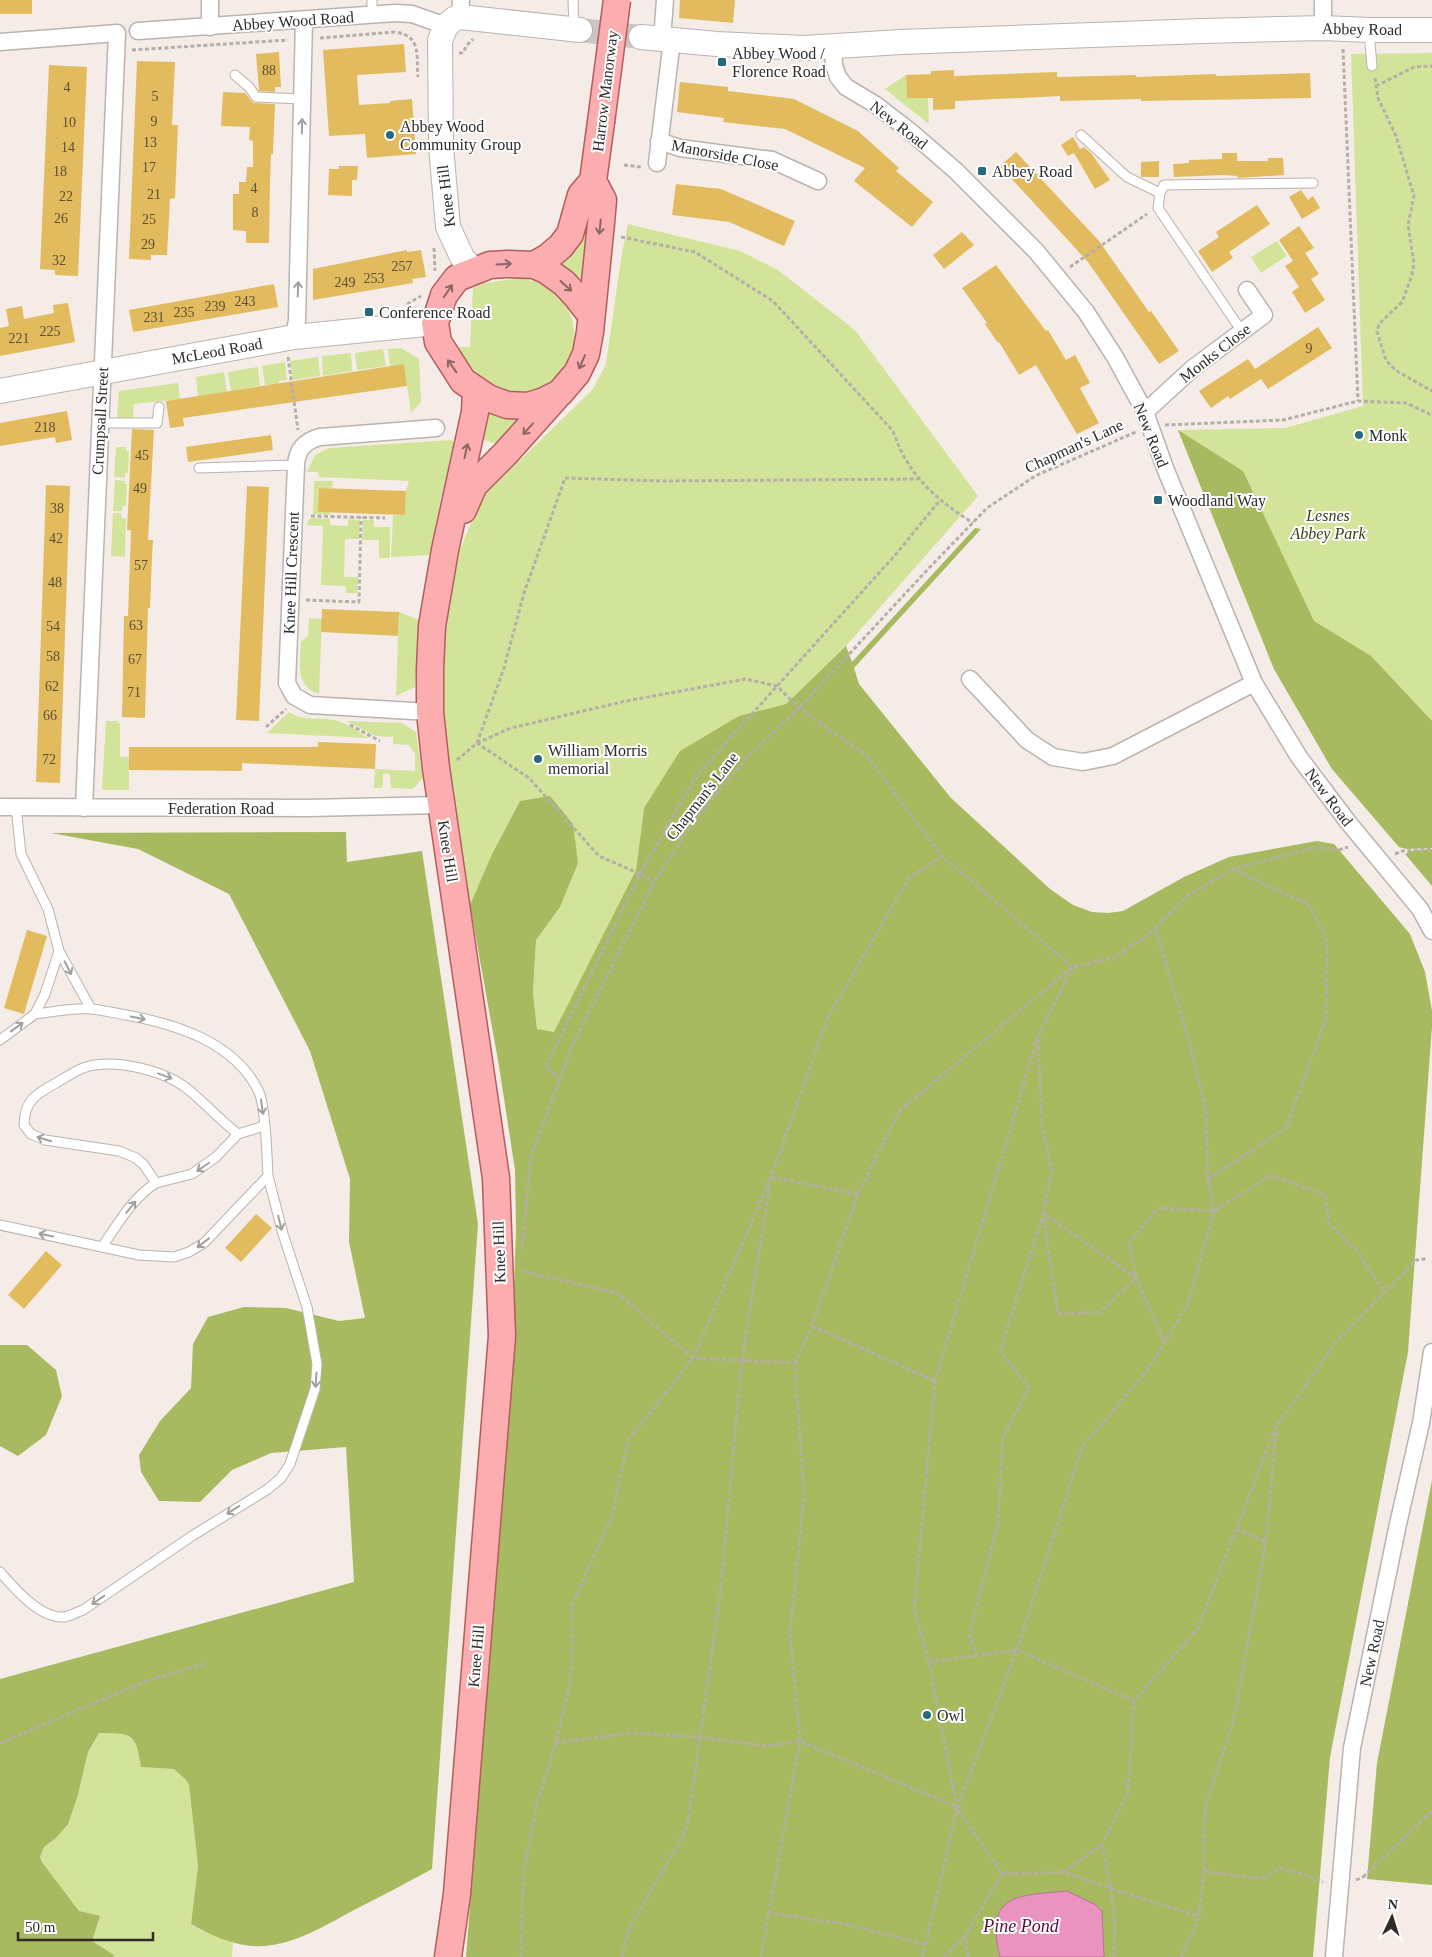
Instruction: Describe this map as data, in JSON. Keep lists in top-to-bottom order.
{
  "streets": {
    "main road": [
      "Abbey Wood Road",
      "Abbey Road",
      "Harrow Manorway",
      "Knee Hill",
      "McLeod Road"
    ],
    "street": [
      "New Road",
      "Manorside Close",
      "Monks Close",
      "Crumpsall Street",
      "Knee Hill Crescent",
      "Federation Road"
    ],
    "path": ["Chapman's Lane"]
  },
  "crossings": [
    ["Abbey Wood Road", "Knee Hill"],
    ["Abbey Road", "New Road"],
    ["Abbey Road", "Manorside Close"],
    ["Harrow Manorway", "Knee Hill"],
    ["Harrow Manorway", "McLeod Road"],
    ["New Road", "Monks Close"],
    ["New Road", "Chapman's Lane"],
    ["Knee Hill", "McLeod Road"],
    ["Knee Hill", "Federation Road"],
    ["McLeod Road", "Crumpsall Street"],
    ["Monks Close", "Chapman's Lane"],
    ["Crumpsall Street", "Federation Road"]
  ],
  "water": ["Pine Pond"],
  "parks": ["Lesnes Abbey Park"],
  "places": {
    "transit": [
      "Abbey Wood / Florence Road",
      "Abbey Road",
      "Conference Road",
      "Woodland Way"
    ],
    "other": [
      "Abbey Wood Community Group",
      "Monk",
      "William Morris memorial",
      "Owl"
    ]
  },
  "house_numbers": [
    "88",
    "4",
    "5",
    "9",
    "10",
    "13",
    "14",
    "17",
    "18",
    "4",
    "21",
    "22",
    "8",
    "26",
    "25",
    "29",
    "32",
    "257",
    "253",
    "249",
    "243",
    "239",
    "235",
    "231",
    "225",
    "221",
    "9",
    "218",
    "45",
    "49",
    "38",
    "42",
    "57",
    "48",
    "63",
    "54",
    "58",
    "67",
    "62",
    "71",
    "66",
    "72"
  ],
  "scale_bar": "50 m",
  "north": "top"
}
